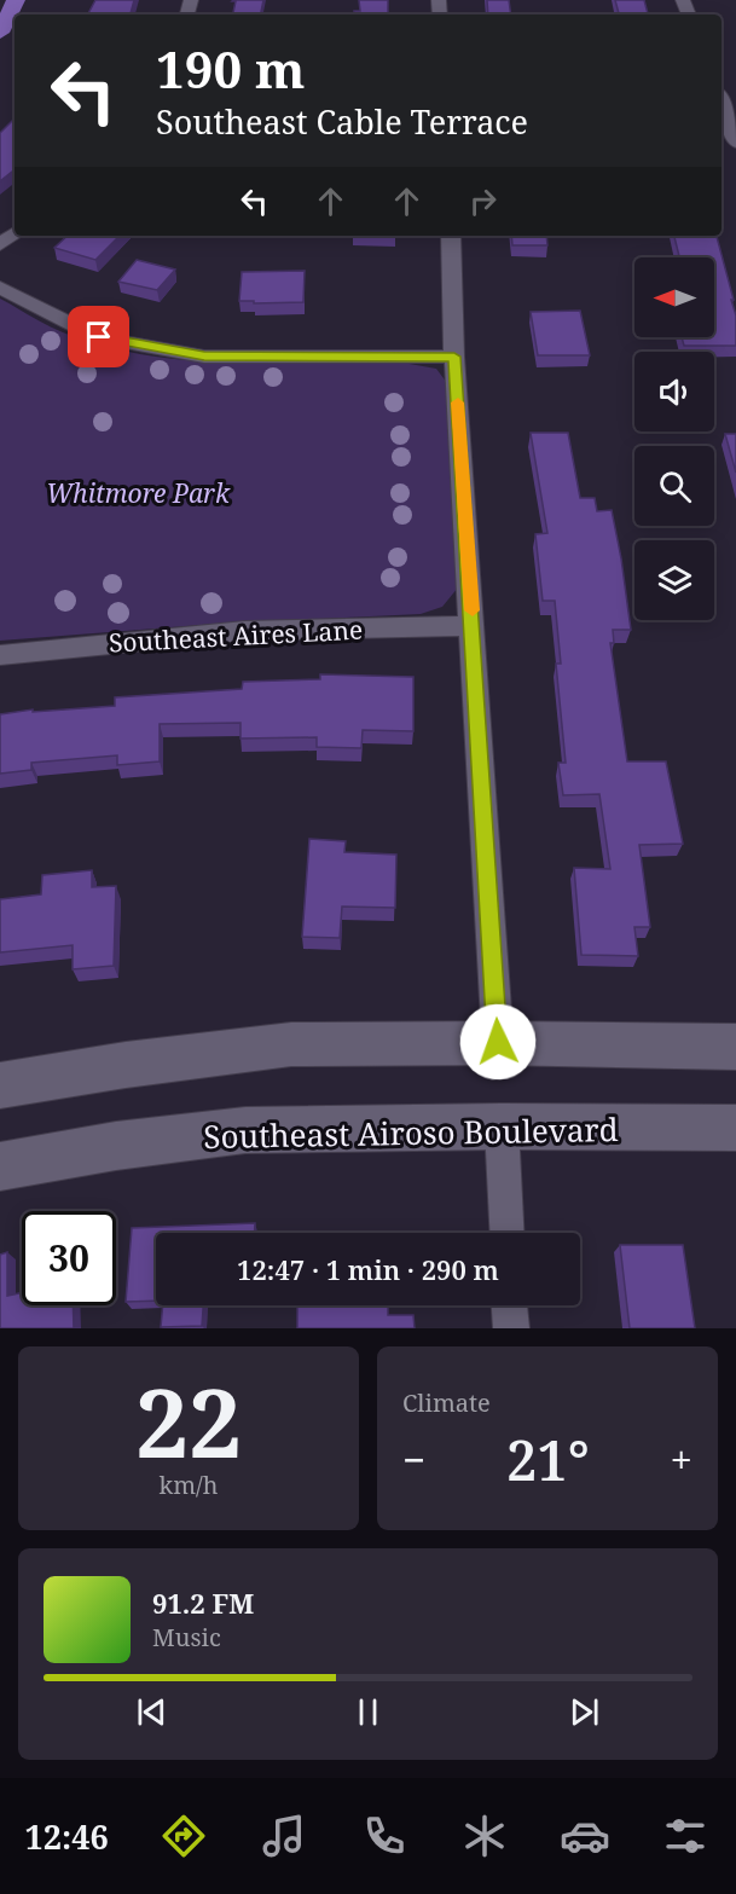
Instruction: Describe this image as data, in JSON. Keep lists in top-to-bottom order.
{
  "streets": {
    "main road": ["Southeast Airoso Boulevard"],
    "street": ["Southeast Aires Lane"]
  },
  "parks": ["Whitmore Park"],
  "north": "left",
  "page": {
    "turn": ["190 m", "Southeast Cable Terrace"],
    "limit": "30",
    "trip": "12:47 · 1 min · 290 m",
    "tile": [
      ["22", "km/h"],
      "Climate"
    ],
    "heat": ["−", "21°", "+"],
    "song": ["91.2 FM", "Music"],
    "tabs": "12:46"
  }
}
